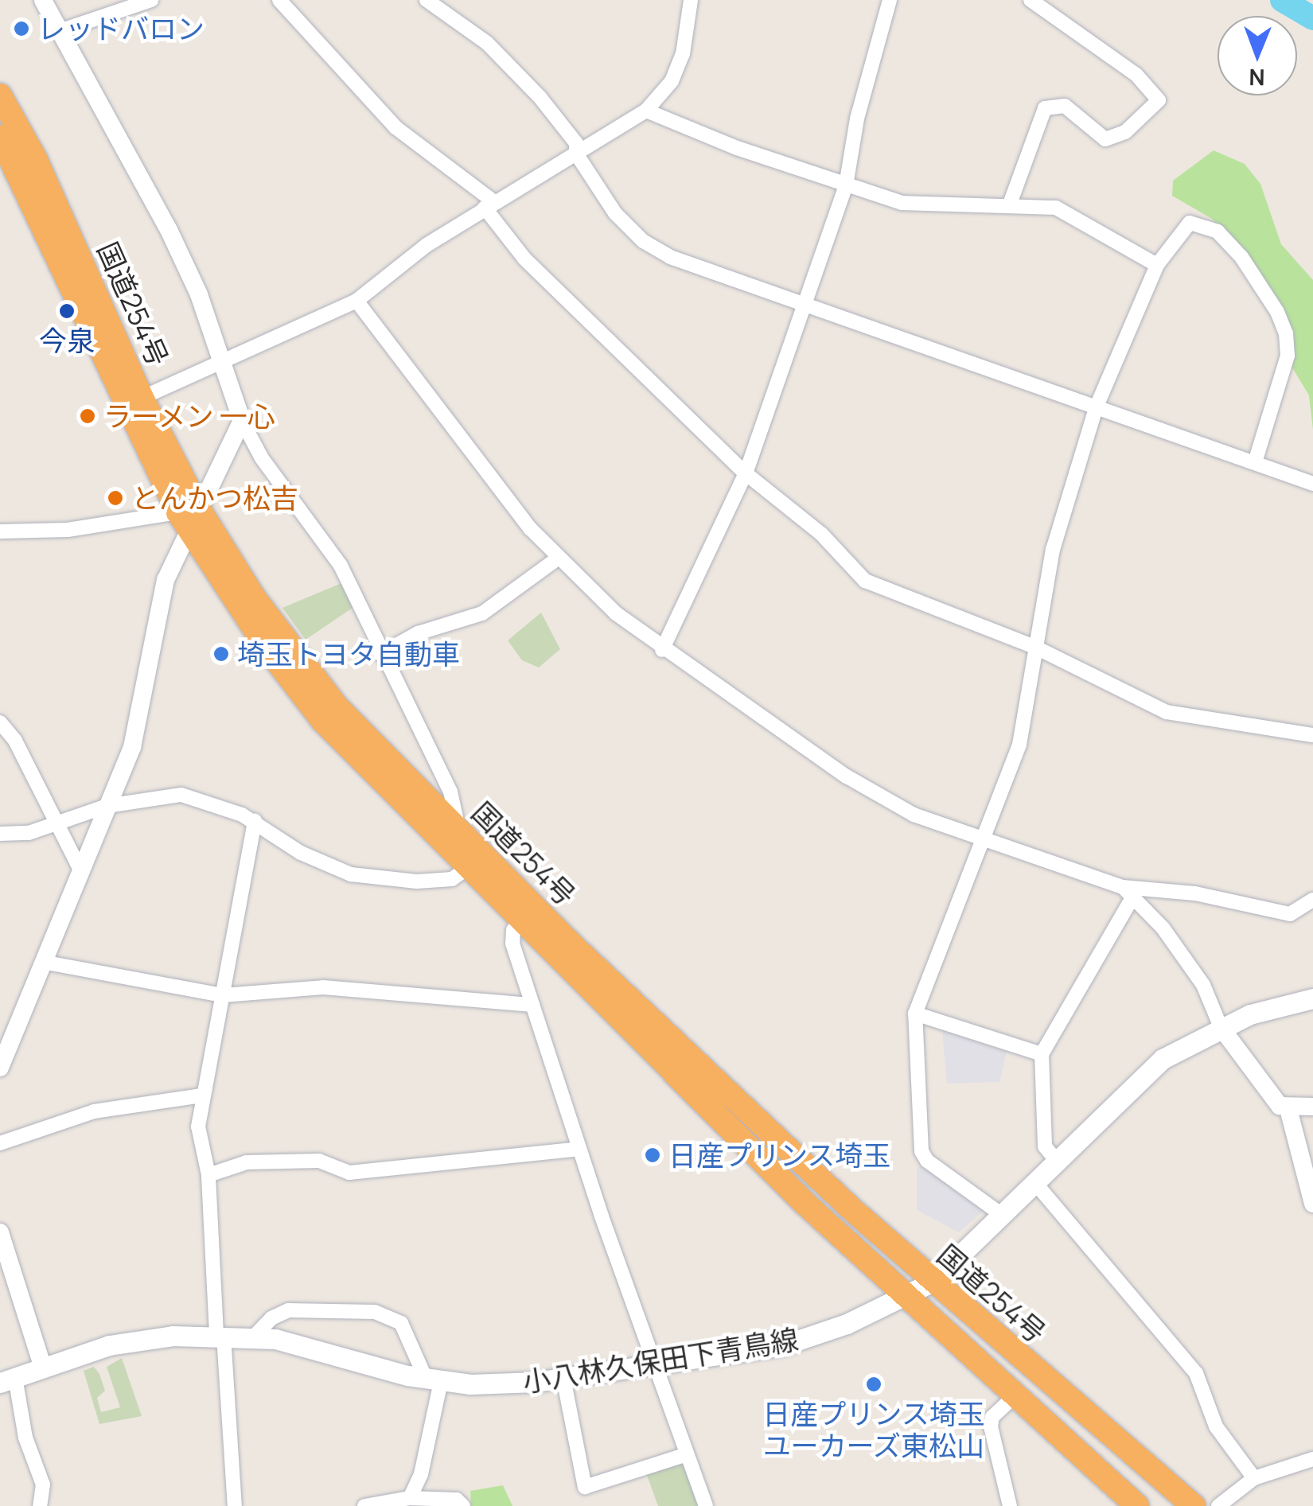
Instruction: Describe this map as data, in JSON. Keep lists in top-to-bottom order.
{
  "streets": {
    "highway": ["国道254号"],
    "main road": ["小八林久保田下青鳥線"]
  },
  "crossings": [
    ["国道254号", "小八林久保田下青鳥線"]
  ],
  "places": [
    "レッドバロン",
    "今泉",
    "ラーメン 一心",
    "とんかつ松吉",
    "埼玉トヨタ自動車",
    "日産プリンス埼玉",
    "日産プリンス埼玉 ユーカーズ東松山"
  ],
  "north": "bottom"
}
